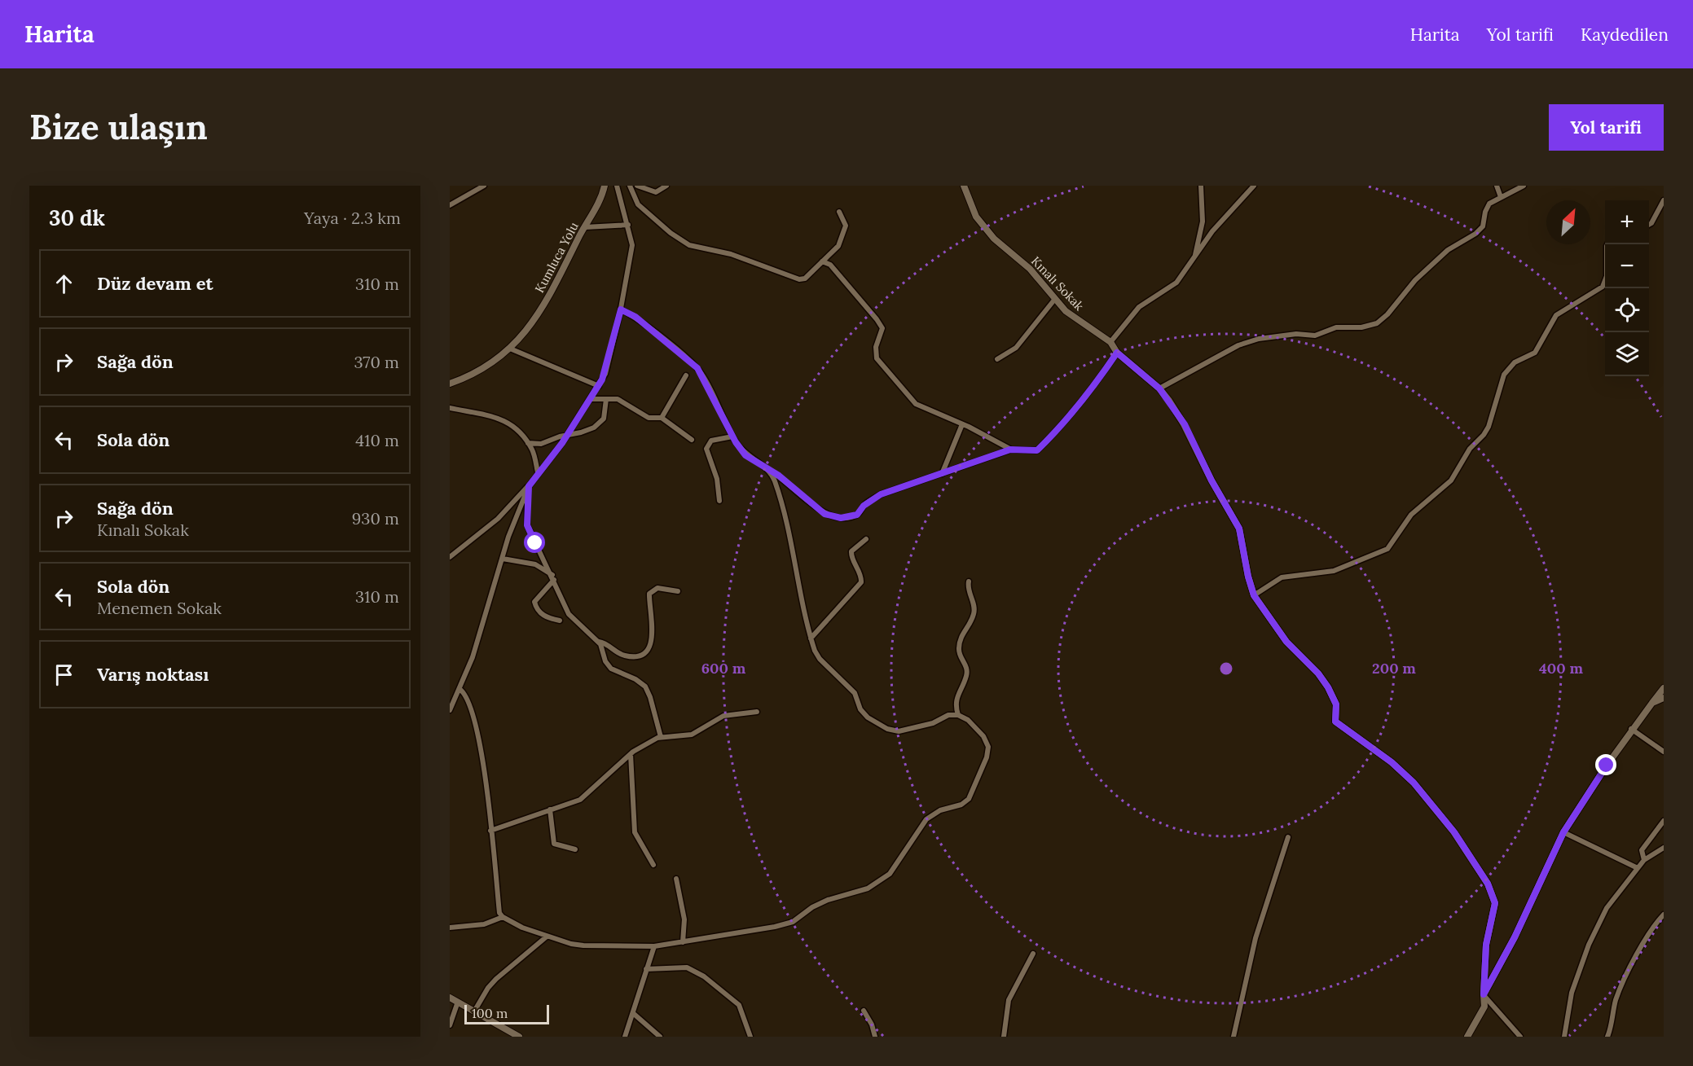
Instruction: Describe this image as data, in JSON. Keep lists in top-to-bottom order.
{
  "streets": {
    "street": ["Kumluca Yolu", "Kınalı Sokak"]
  },
  "scale_bar": "100 m",
  "north": "top right",
  "page": {
    "header": "Harita",
    "nav": ["Harita", "Yol tarifi", "Kaydedilen"],
    "buttons": "Yol tarifi",
    "title": "Bize ulaşın",
    "heading": ["30 dk", "Yaya · 2.3 km"],
    "map_buttons": ["+", "−"],
    "list": [
      ["Düz devam et", "310 m"],
      ["Sağa dön", "370 m"],
      ["Sola dön", "410 m"],
      ["Sağa dön", "Kınalı Sokak", "930 m"],
      ["Sola dön", "Menemen Sokak", "310 m"],
      "Varış noktası"
    ],
    "scale": "100 m"
  },
  "rings": ["200 m", "400 m", "600 m"]
}
